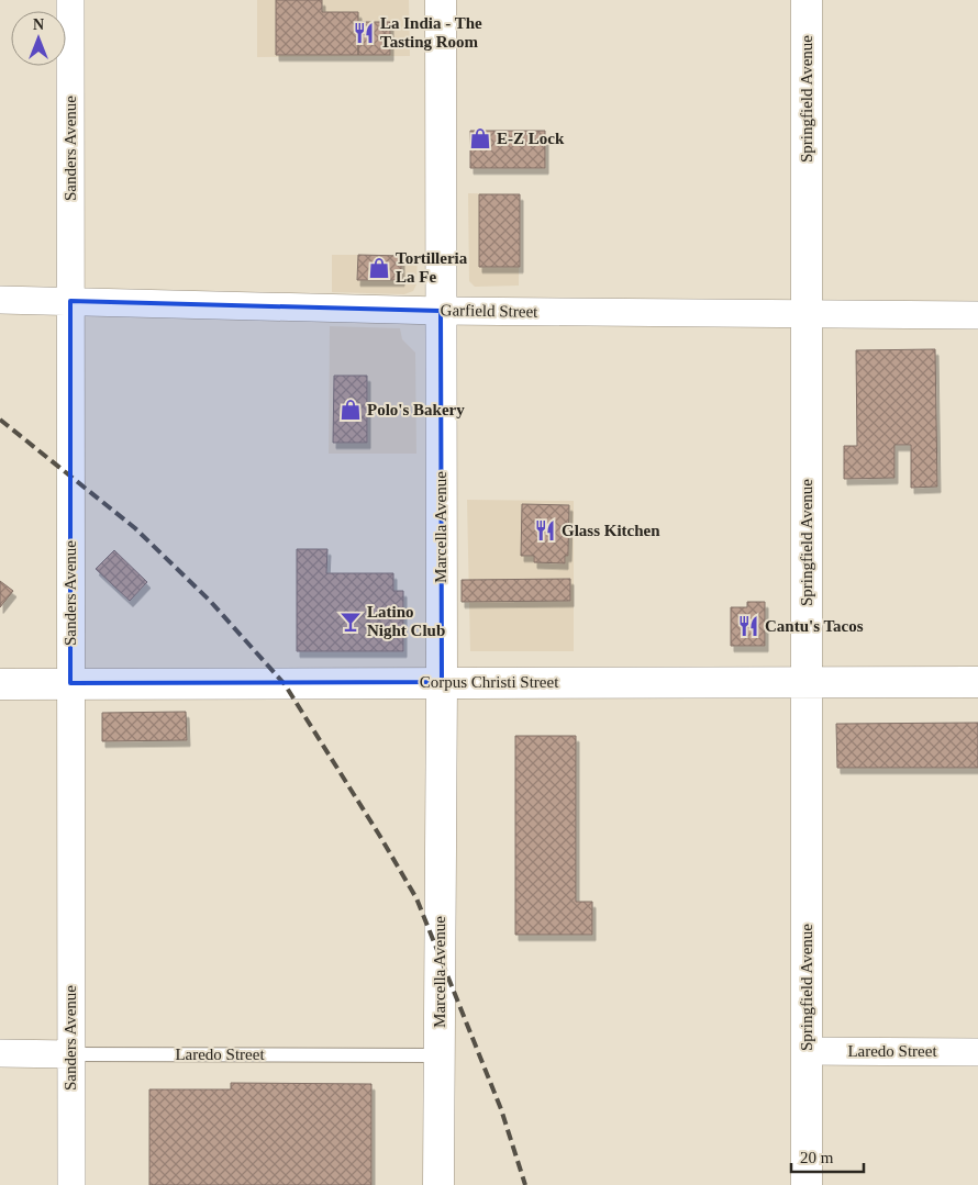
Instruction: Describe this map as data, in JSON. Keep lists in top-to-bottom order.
{
  "streets": {
    "main road": ["Springfield Avenue", "Marcella Avenue", "Corpus Christi Street"],
    "street": ["Sanders Avenue", "Garfield Street", "Laredo Street"]
  },
  "crossings": [
    ["Springfield Avenue", "Garfield Street"],
    ["Springfield Avenue", "Corpus Christi Street"],
    ["Springfield Avenue", "Laredo Street"],
    ["Sanders Avenue", "Garfield Street"],
    ["Sanders Avenue", "Corpus Christi Street"],
    ["Sanders Avenue", "Laredo Street"],
    ["Garfield Street", "Marcella Avenue"],
    ["Marcella Avenue", "Corpus Christi Street"],
    ["Marcella Avenue", "Laredo Street"]
  ],
  "places": {
    "restaurant": ["La India - The Tasting Room", "Glass Kitchen", "Cantu's Tacos"],
    "shop": ["E-Z Lock", "Tortilleria La Fe", "Polo's Bakery"],
    "bar": ["Latino Night Club"]
  },
  "scale_bar": "20 m",
  "north": "top"
}
